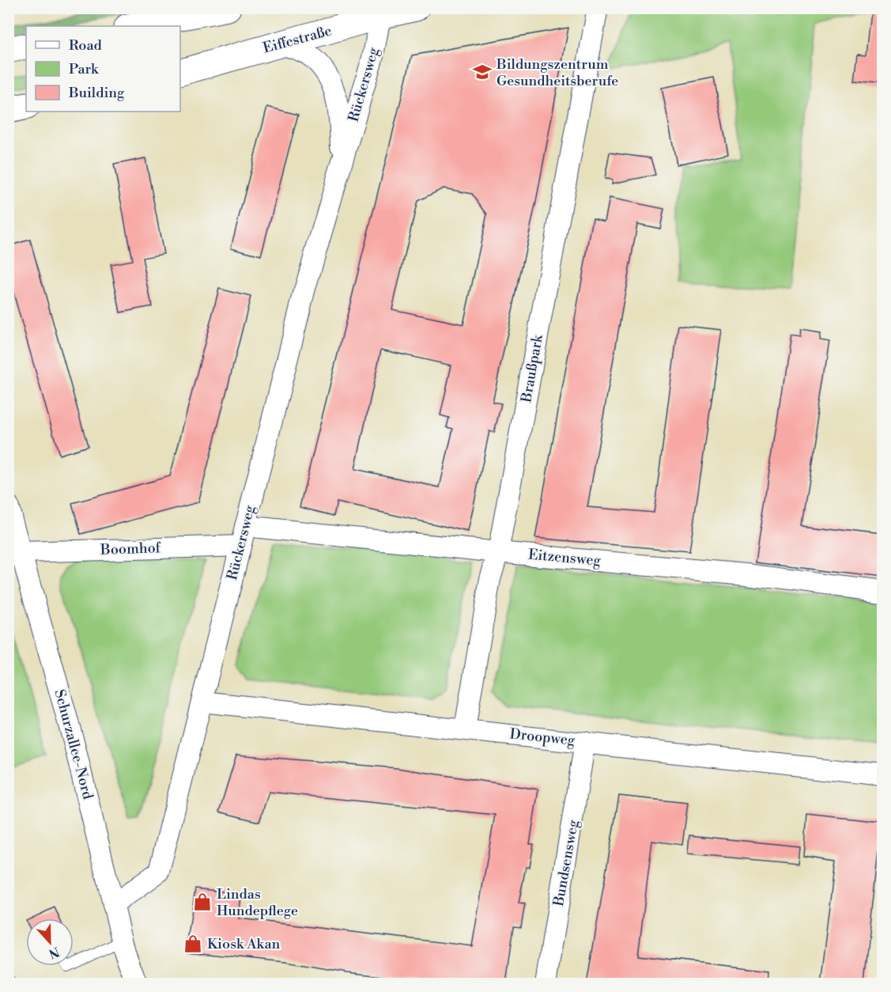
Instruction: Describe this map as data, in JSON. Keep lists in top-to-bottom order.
{
  "streets": {
    "main road": ["Eiffestraße"],
    "street": [
      "Rückersweg",
      "Braußpark",
      "Boomhof",
      "Eitzensweg",
      "Droopweg",
      "Schurzallee-Nord",
      "Bundsensweg"
    ]
  },
  "crossings": [
    ["Eiffestraße", "Rückersweg"],
    ["Rückersweg", "Boomhof"],
    ["Rückersweg", "Eitzensweg"],
    ["Rückersweg", "Droopweg"],
    ["Rückersweg", "Schurzallee-Nord"],
    ["Braußpark", "Eitzensweg"],
    ["Braußpark", "Droopweg"],
    ["Boomhof", "Schurzallee-Nord"],
    ["Droopweg", "Bundsensweg"]
  ],
  "places": {
    "school or university": ["Bildungszentrum Gesundheitsberufe"],
    "shop": ["Lindas Hundepflege", "Kiosk Akan"]
  },
  "legend": ["Road", "Park", "Building"],
  "north": "bottom"
}
